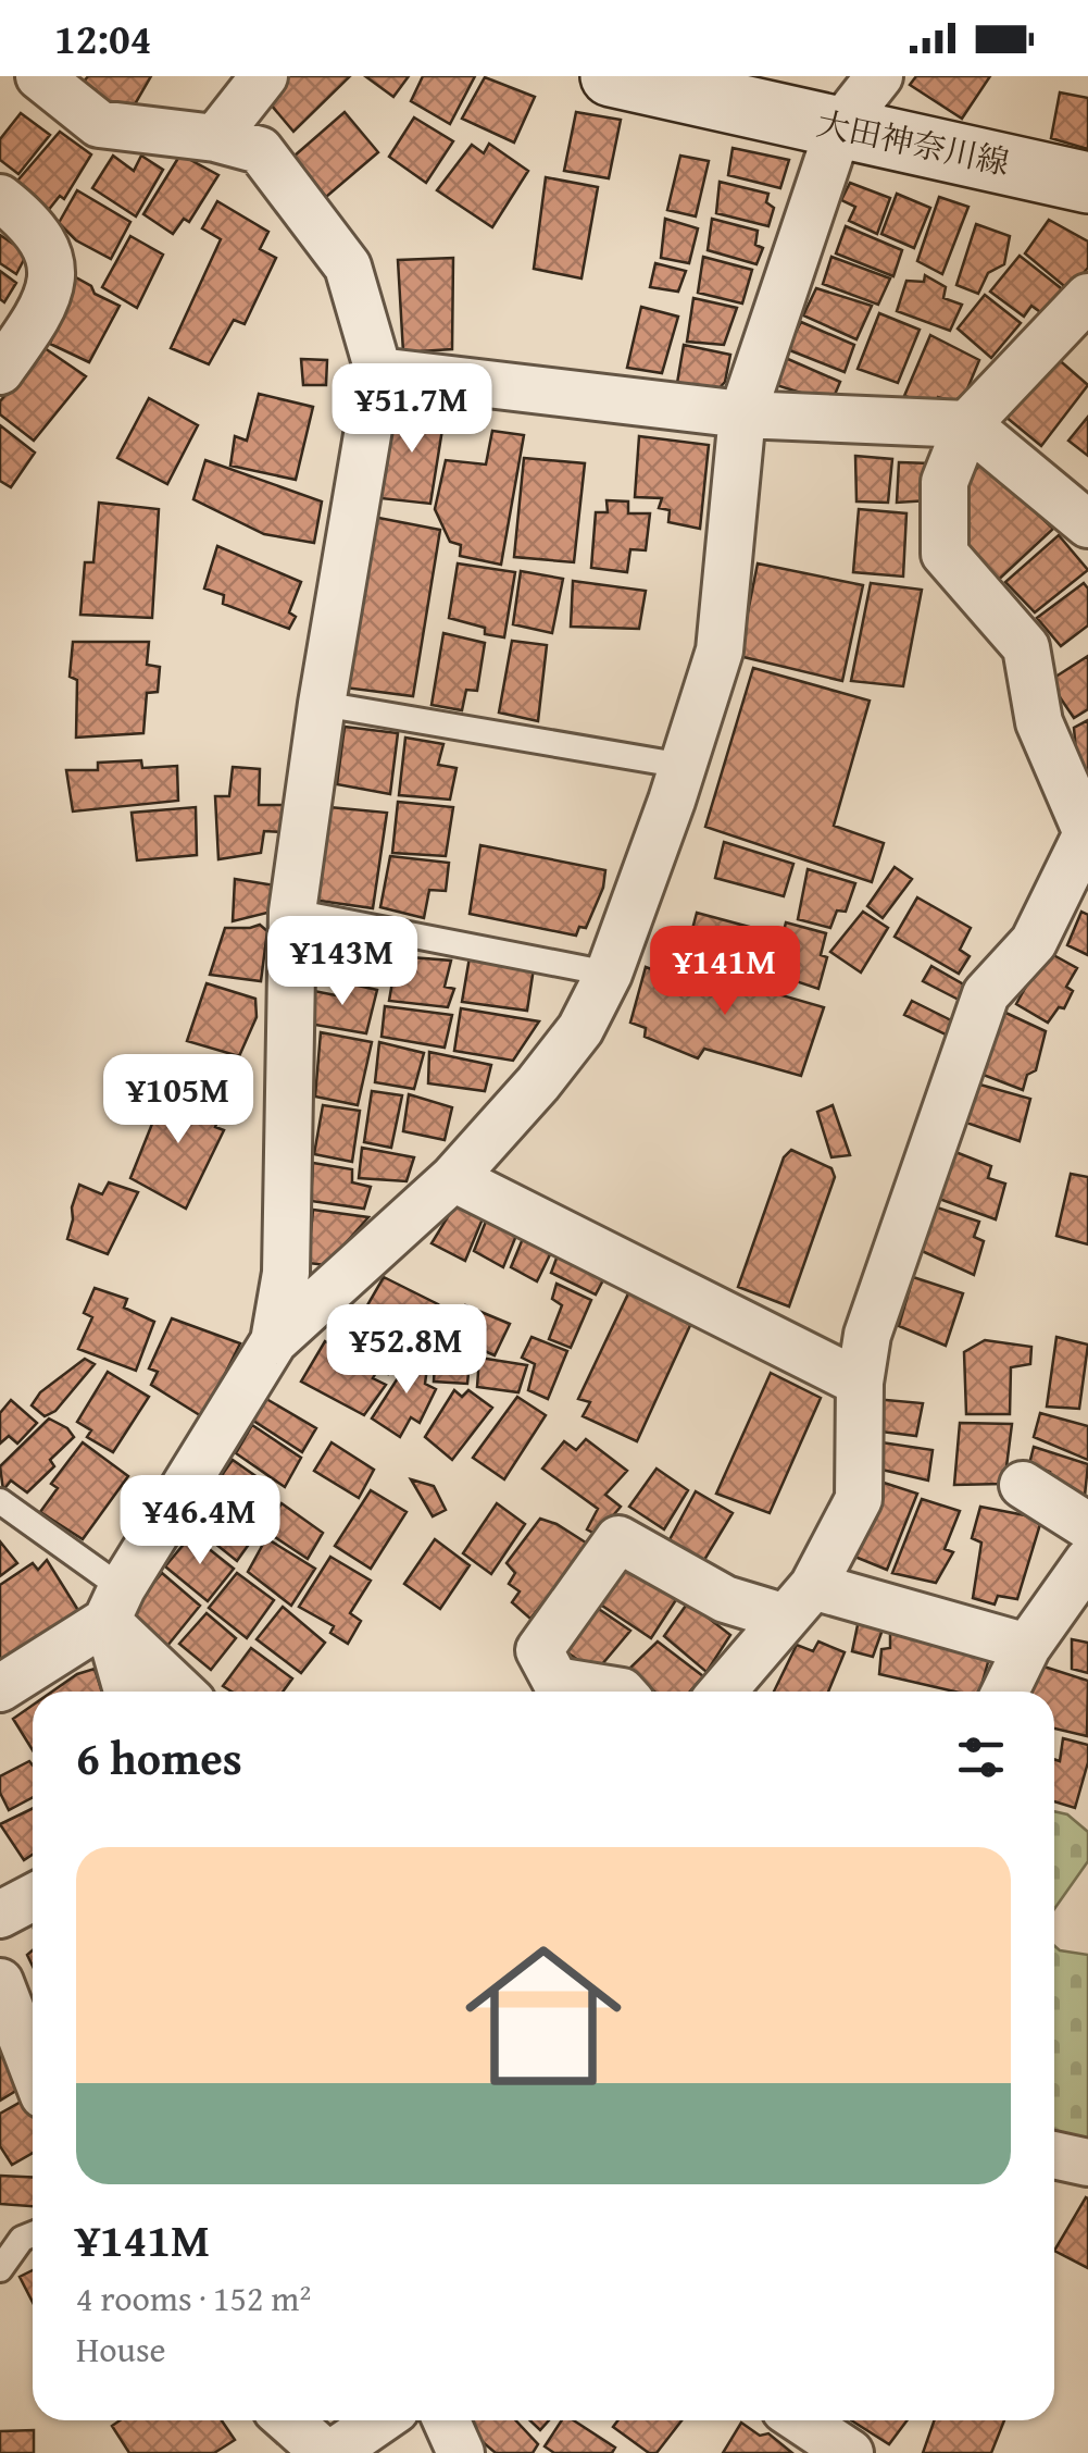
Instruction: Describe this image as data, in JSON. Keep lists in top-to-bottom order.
{
  "streets": {
    "main road": ["大田神奈川線"]
  },
  "page": {
    "status": "12:04",
    "price": [
      "¥51.7M",
      "¥143M",
      "¥141M",
      "¥105M",
      "¥52.8M",
      "¥46.4M"
    ],
    "heading": "6 homes",
    "list": [
      {
        "name": "¥141M",
        "note": "4 rooms · 152 m² · House"
      }
    ]
  }
}
